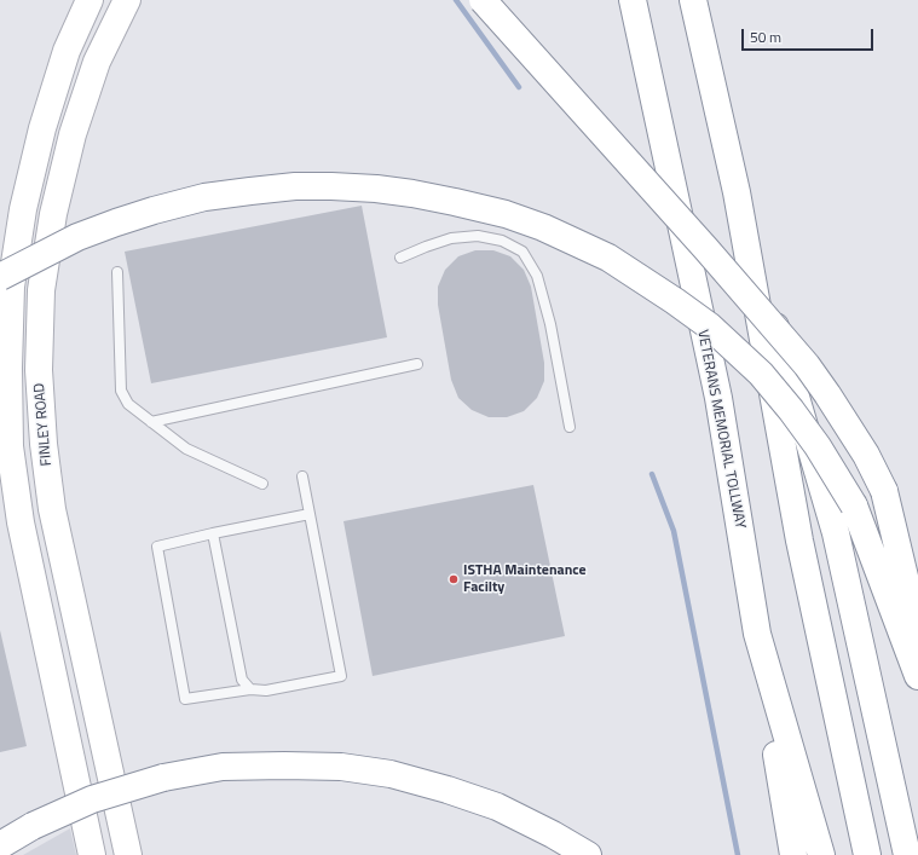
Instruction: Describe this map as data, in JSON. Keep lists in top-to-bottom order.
{
  "streets": {
    "main road": ["FINLEY ROAD", "VETERANS MEMORIAL TOLLWAY"]
  },
  "places": ["ISTHA Maintenance Facilty"],
  "scale_bar": "50 m"
}
